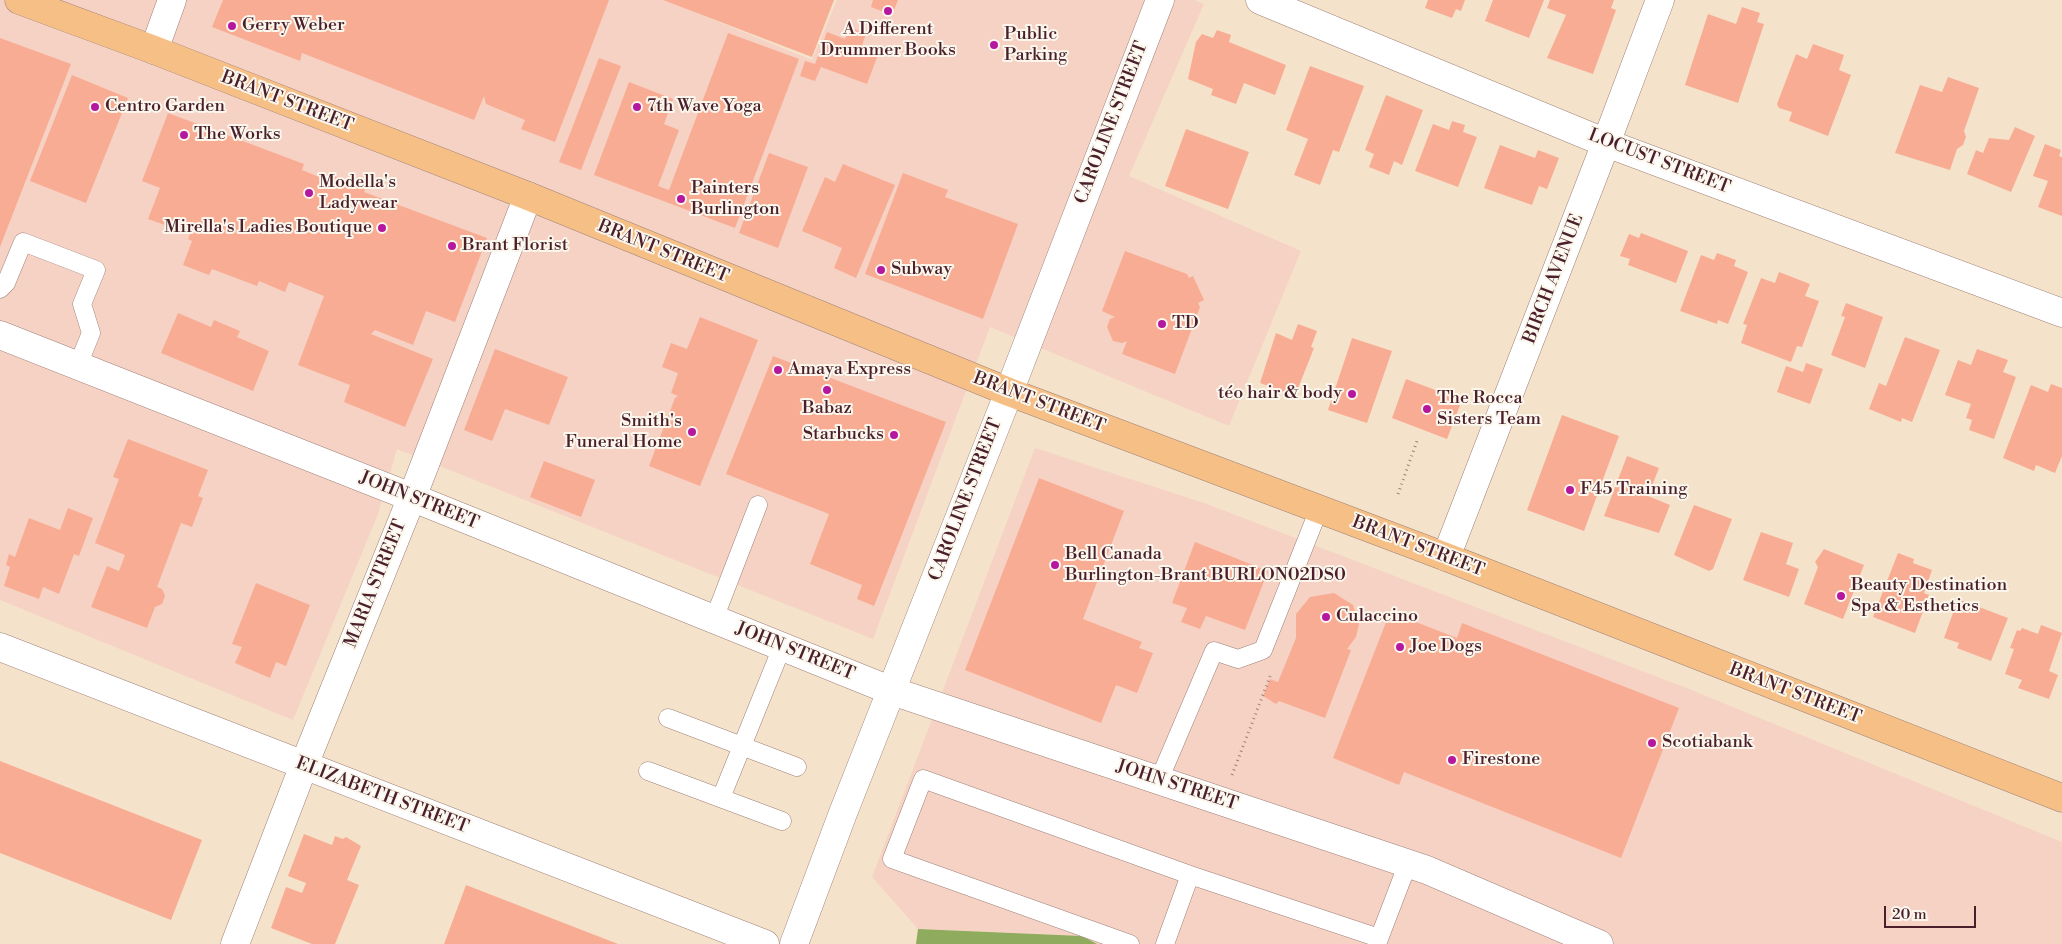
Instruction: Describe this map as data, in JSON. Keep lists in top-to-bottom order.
{
  "streets": {
    "main road": ["BRANT STREET"],
    "street": [
      "CAROLINE STREET",
      "LOCUST STREET",
      "BIRCH AVENUE",
      "JOHN STREET",
      "MARIA STREET",
      "ELIZABETH STREET"
    ]
  },
  "crossings": [
    ["BRANT STREET", "CAROLINE STREET"],
    ["BRANT STREET", "BIRCH AVENUE"],
    ["BRANT STREET", "MARIA STREET"],
    ["CAROLINE STREET", "JOHN STREET"],
    ["LOCUST STREET", "BIRCH AVENUE"],
    ["JOHN STREET", "MARIA STREET"],
    ["MARIA STREET", "ELIZABETH STREET"]
  ],
  "places": [
    "A Different Drummer Books",
    "Gerry Weber",
    "Public Parking",
    "Centro Garden",
    "7th Wave Yoga",
    "The Works",
    "Modella's Ladywear",
    "Painters Burlington",
    "Mirella's Ladies Boutique",
    "Brant Florist",
    "Subway",
    "TD",
    "Amaya Express",
    "Babaz",
    "téo hair & body",
    "The Rocca Sisters Team",
    "Smith's Funeral Home",
    "Starbucks",
    "F45 Training",
    "Bell Canada Burlington-Brant BURLON02DS0",
    "Beauty Destination Spa & Esthetics",
    "Culaccino",
    "Joe Dogs",
    "Scotiabank",
    "Firestone"
  ],
  "scale_bar": "20 m"
}
